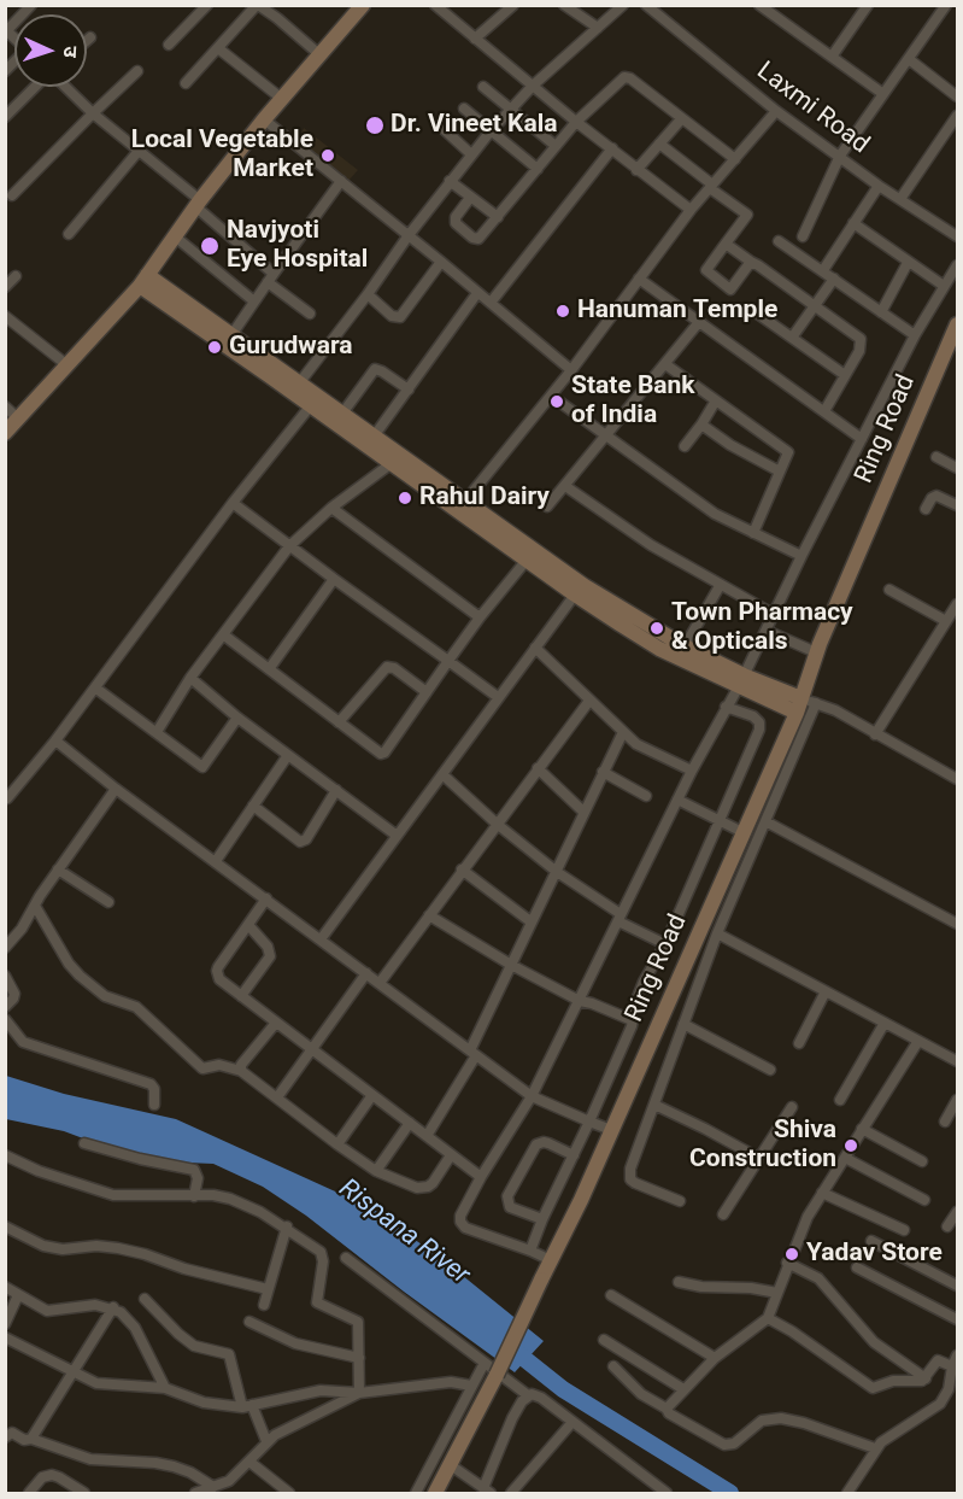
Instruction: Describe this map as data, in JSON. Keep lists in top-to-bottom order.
{
  "streets": {
    "main road": ["Ring Road"],
    "street": ["Laxmi Road"]
  },
  "water": ["Rispana River"],
  "places": [
    "Dr. Vineet Kala",
    "Local Vegetable Market",
    "Navjyoti Eye Hospital",
    "Hanuman Temple",
    "Gurudwara",
    "State Bank of India",
    "Rahul Dairy",
    "Town Pharmacy & Opticals",
    "Shiva Construction",
    "Yadav Store"
  ],
  "north": "right"
}
